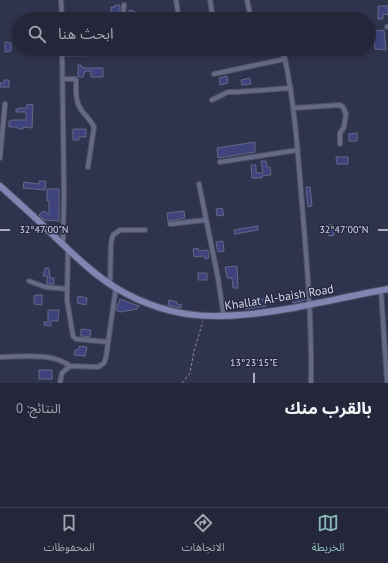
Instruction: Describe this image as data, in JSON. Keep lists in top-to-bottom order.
{
  "streets": {
    "street": ["Khallat Al-baish Road"]
  },
  "page": {
    "search": "ابحث هنا",
    "heading": ["بالقرب منك", "النتائج: 0"],
    "nav": ["الخريطة", "الاتجاهات", "المحفوظات"]
  },
  "coordinates": ["32°47'00\"N", "13°23'15\"E"]
}
